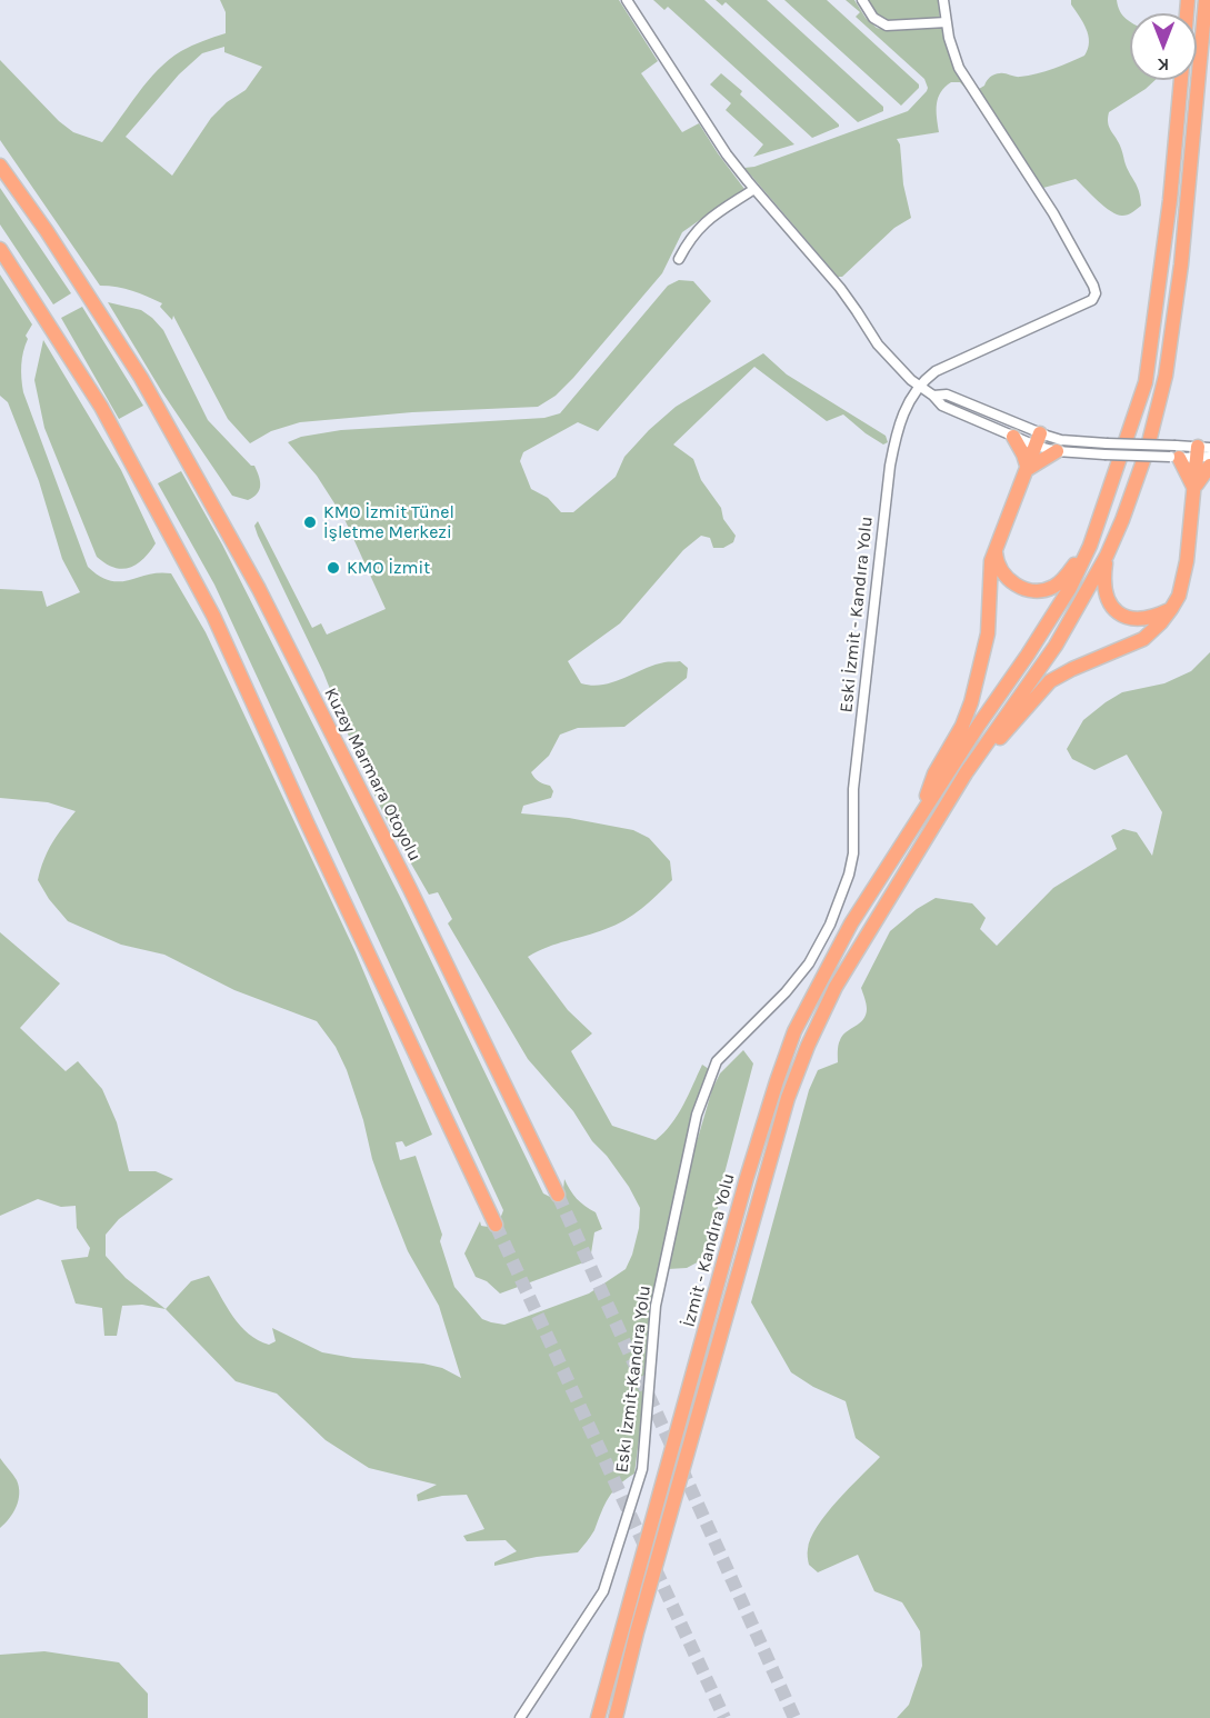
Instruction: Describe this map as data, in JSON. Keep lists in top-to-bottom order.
{
  "streets": {
    "highway": ["Kuzey Marmara Otoyolu", "İzmit - Kandıra Yolu"],
    "street": ["Eski İzmit - Kandıra Yolu", "Eskı İzmit-Kandıra Yolu"]
  },
  "crossings": [
    ["Eski İzmit - Kandıra Yolu", "Eskı İzmit-Kandıra Yolu"]
  ],
  "places": ["KMO İzmit Tünel İşletme Merkezi", "KMO İzmit"],
  "north": "bottom"
}
